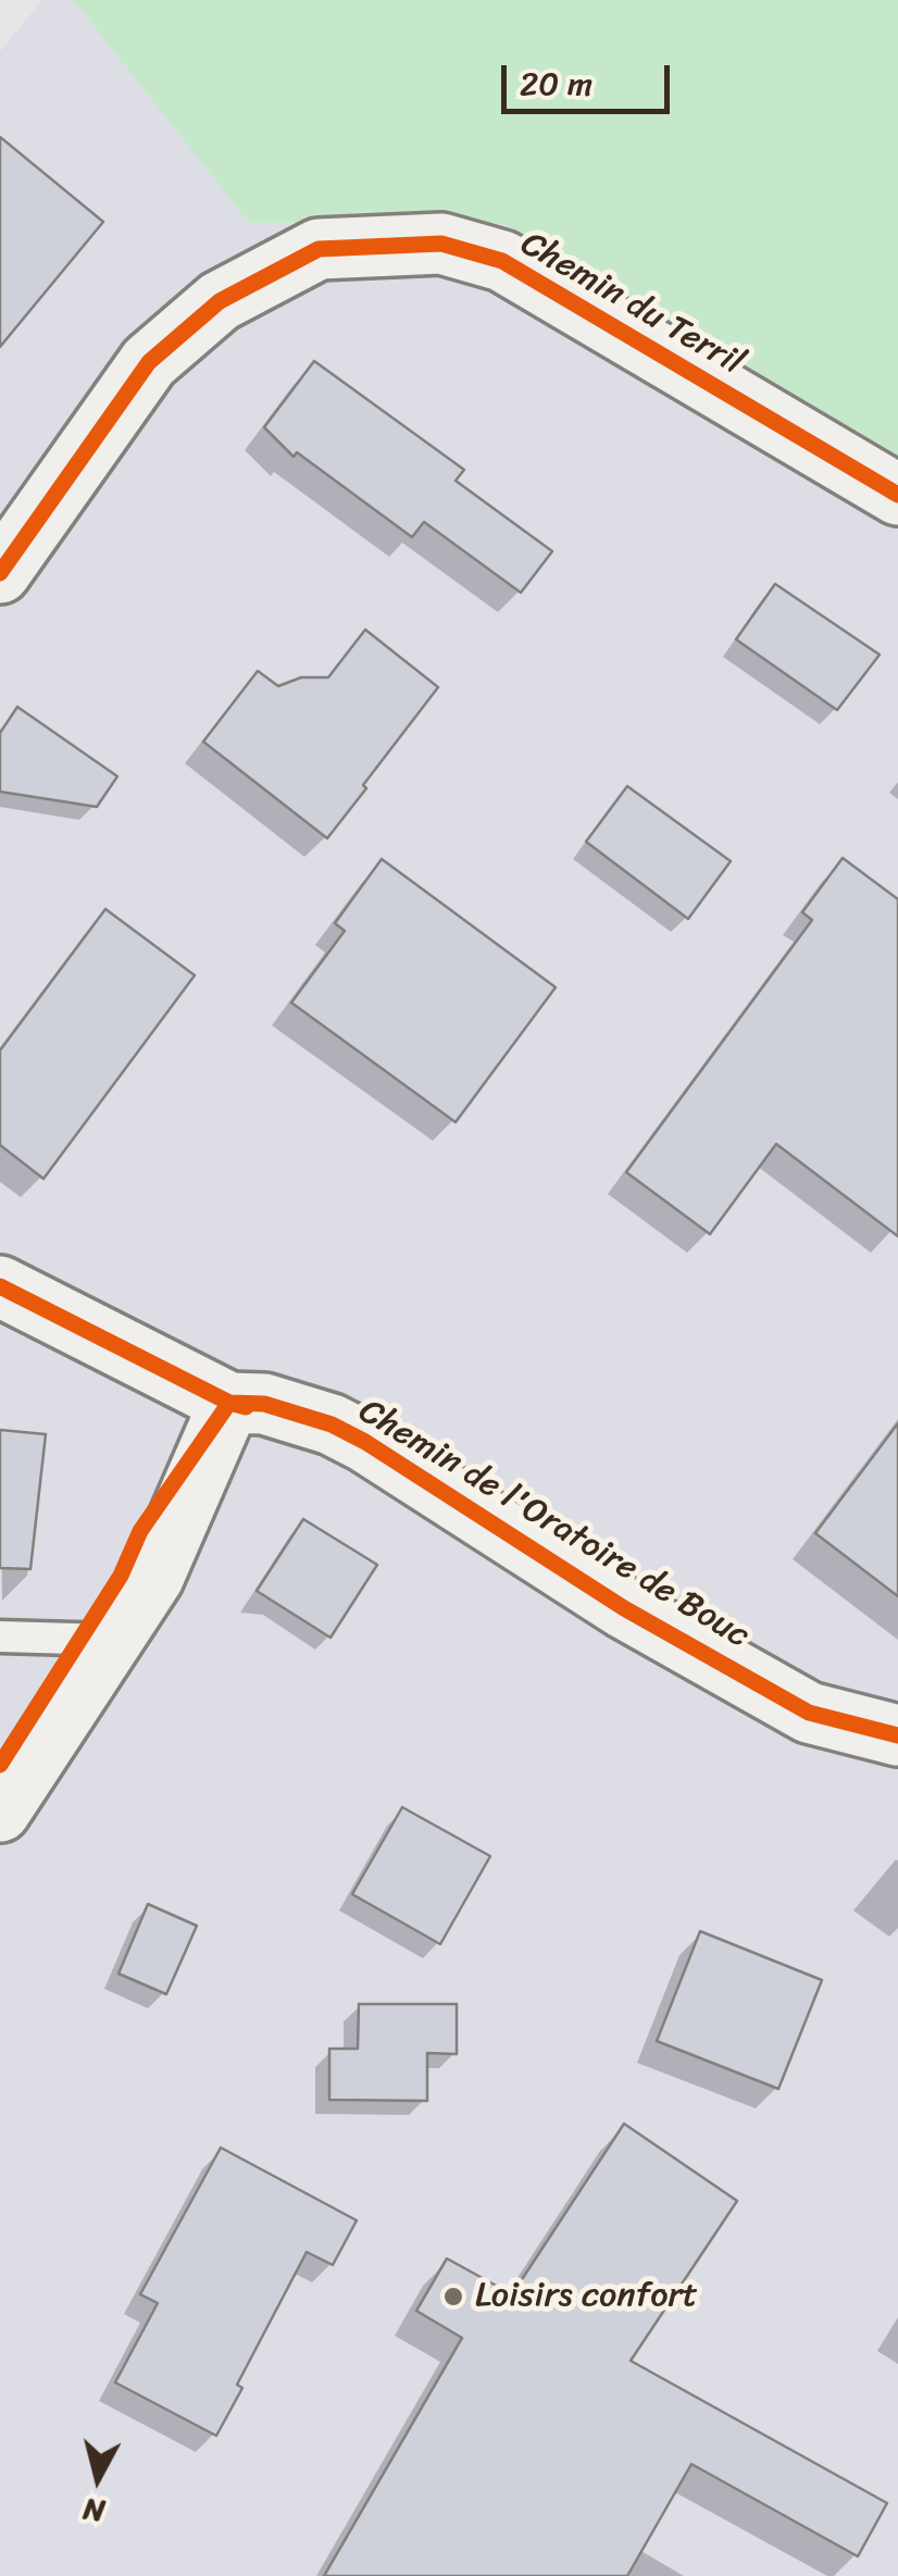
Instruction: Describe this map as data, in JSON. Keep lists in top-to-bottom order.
{
  "streets": {
    "street": ["Chemin du Terril", "Chemin de l'Oratoire de Bouc"]
  },
  "places": ["Loisirs confort"],
  "scale_bar": "20 m",
  "north": "bottom"
}
